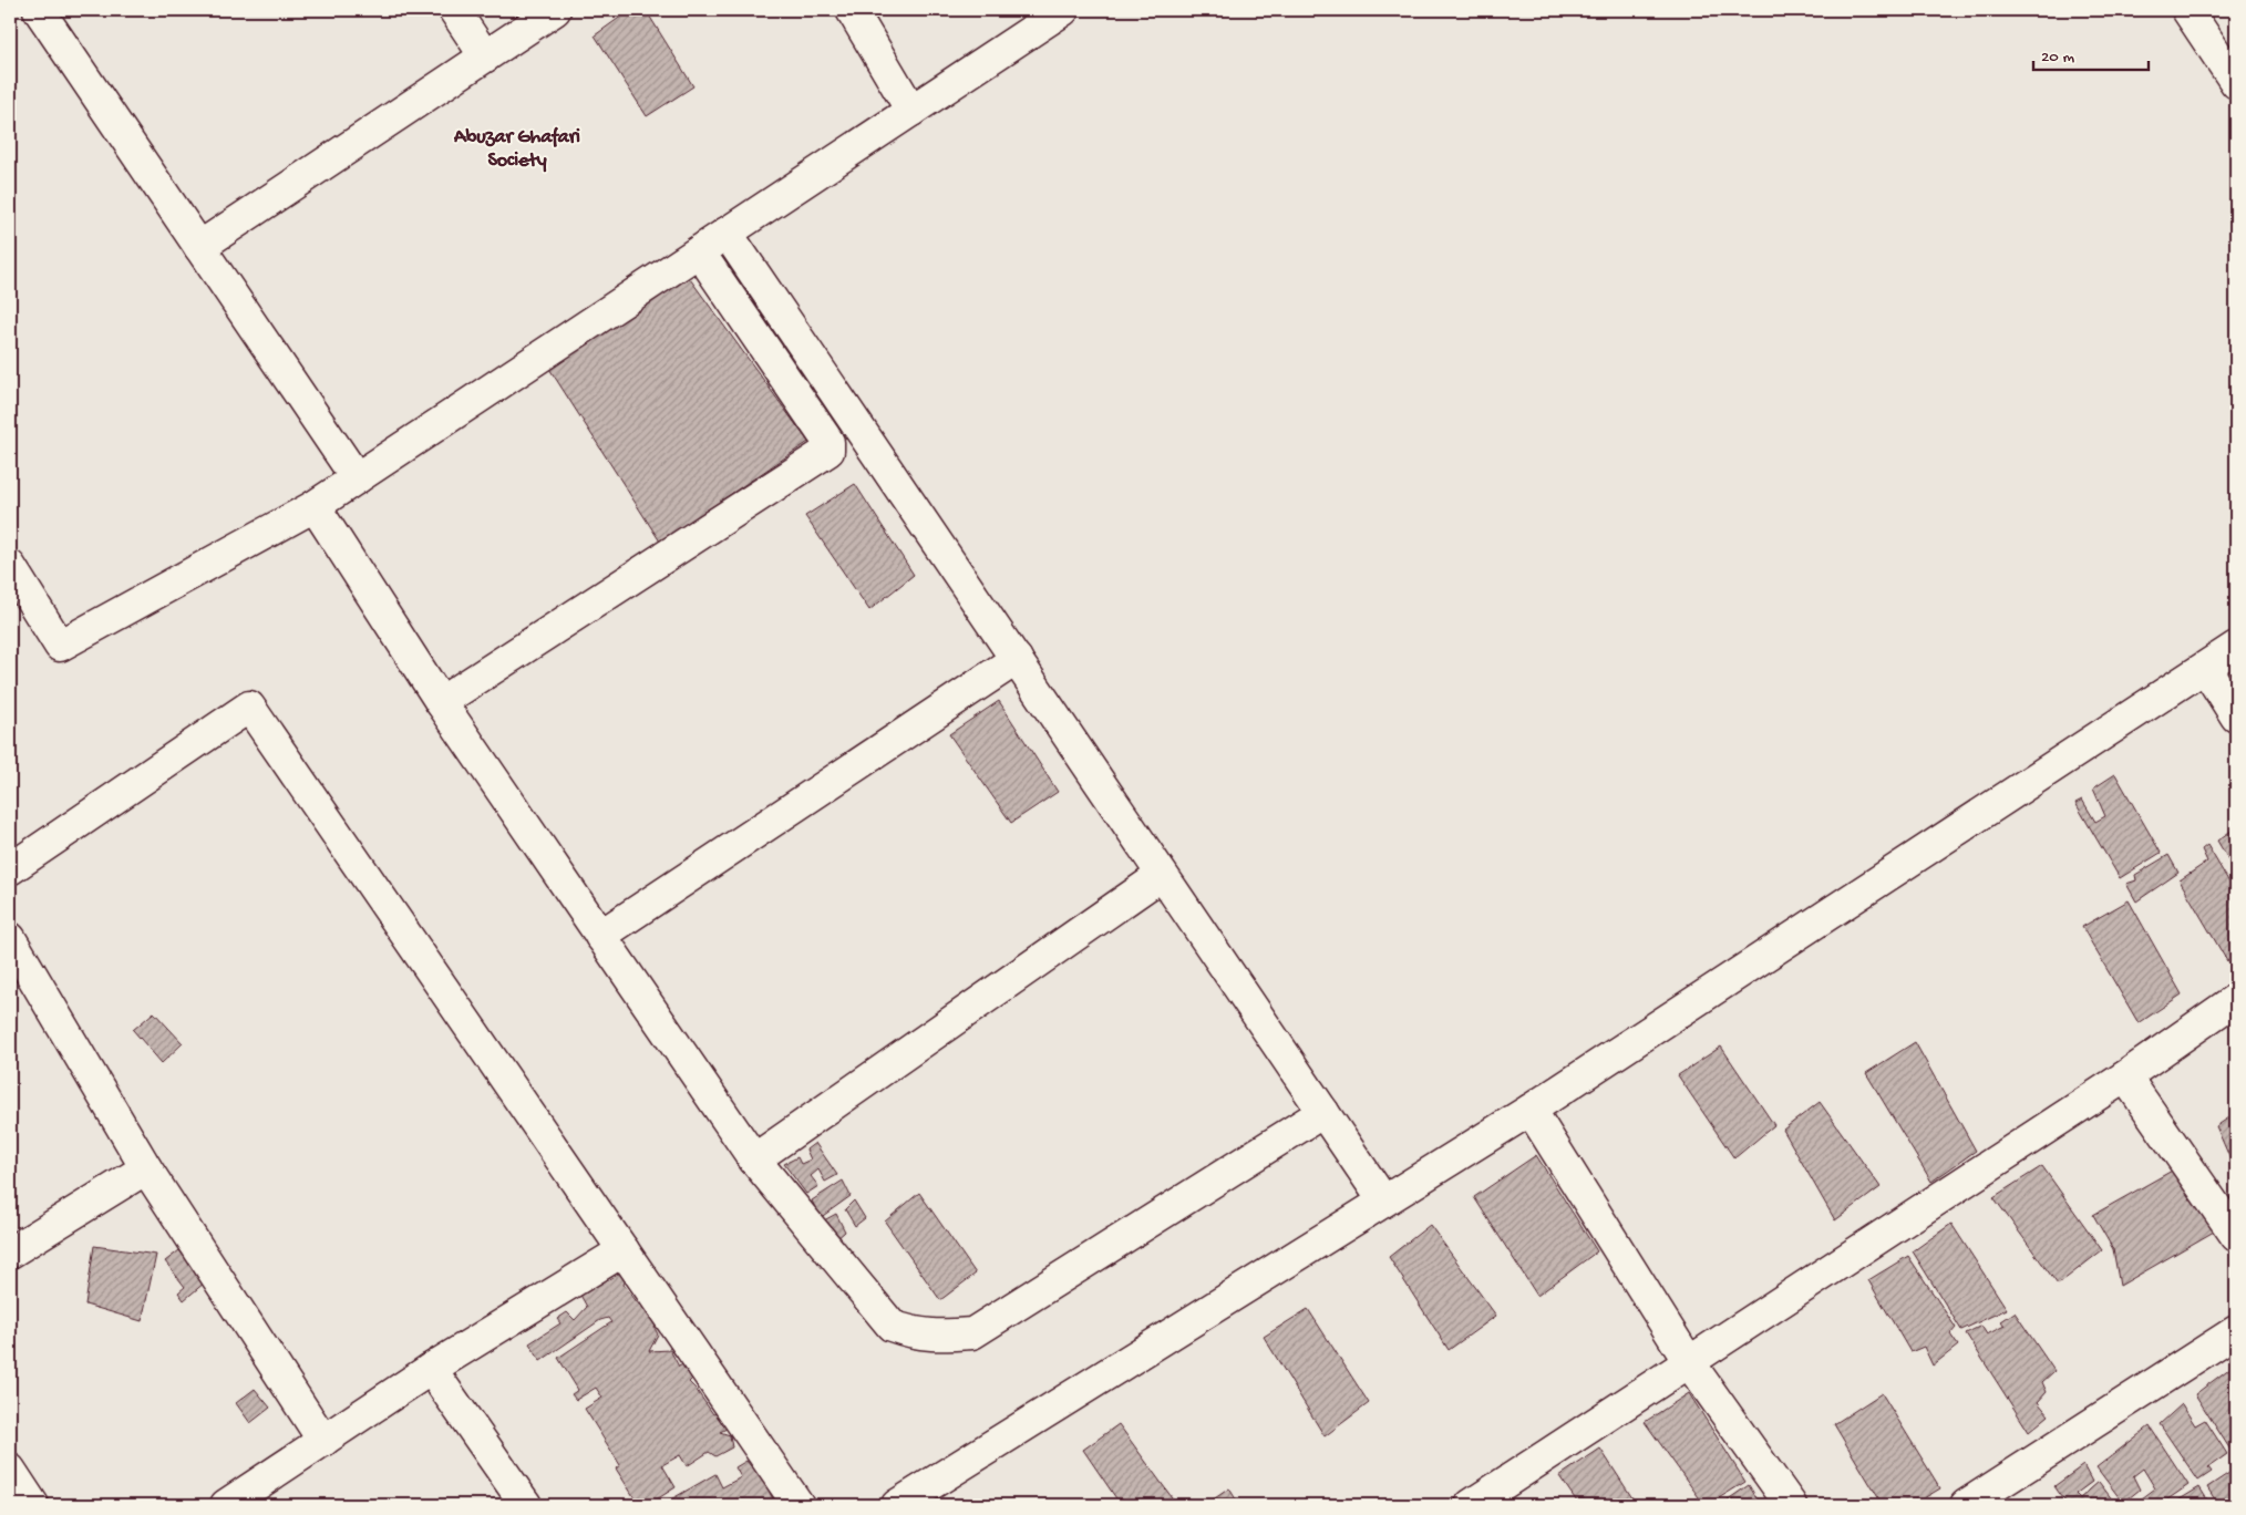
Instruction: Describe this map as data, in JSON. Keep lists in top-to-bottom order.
{
  "districts": ["Abuzar Ghafari Society"],
  "scale_bar": "20 m"
}
